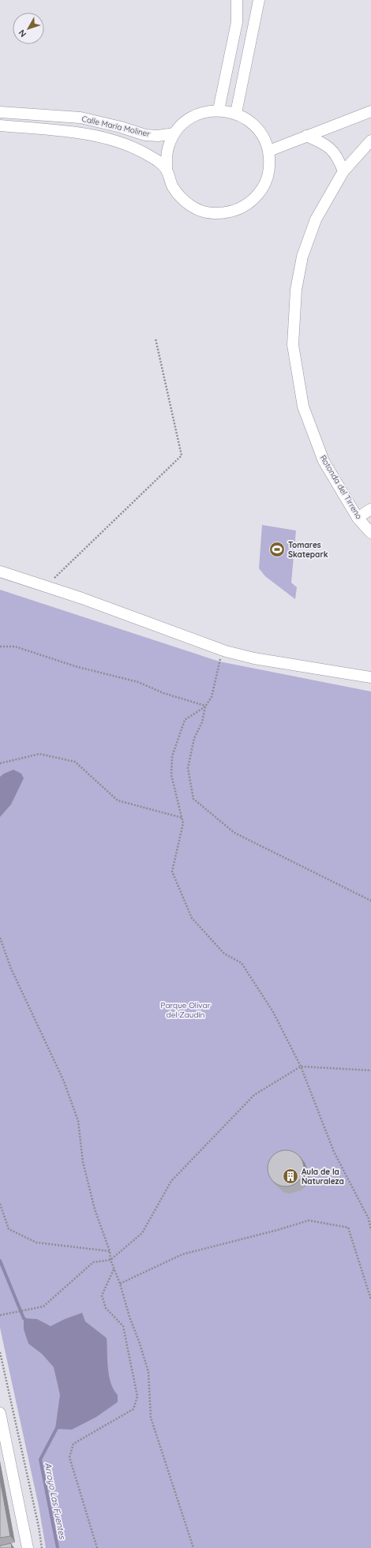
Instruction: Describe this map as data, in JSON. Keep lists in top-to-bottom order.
{
  "streets": {
    "street": ["Calle María Moliner", "Rotonda del Tirreno"]
  },
  "water": ["Arroyo Las Fuentes"],
  "parks": ["Parque Olivar del Zaudín"],
  "places": {
    "sports": ["Tomares Skatepark"],
    "building": ["Aula de la Naturaleza"]
  },
  "north": "bottom left"
}
